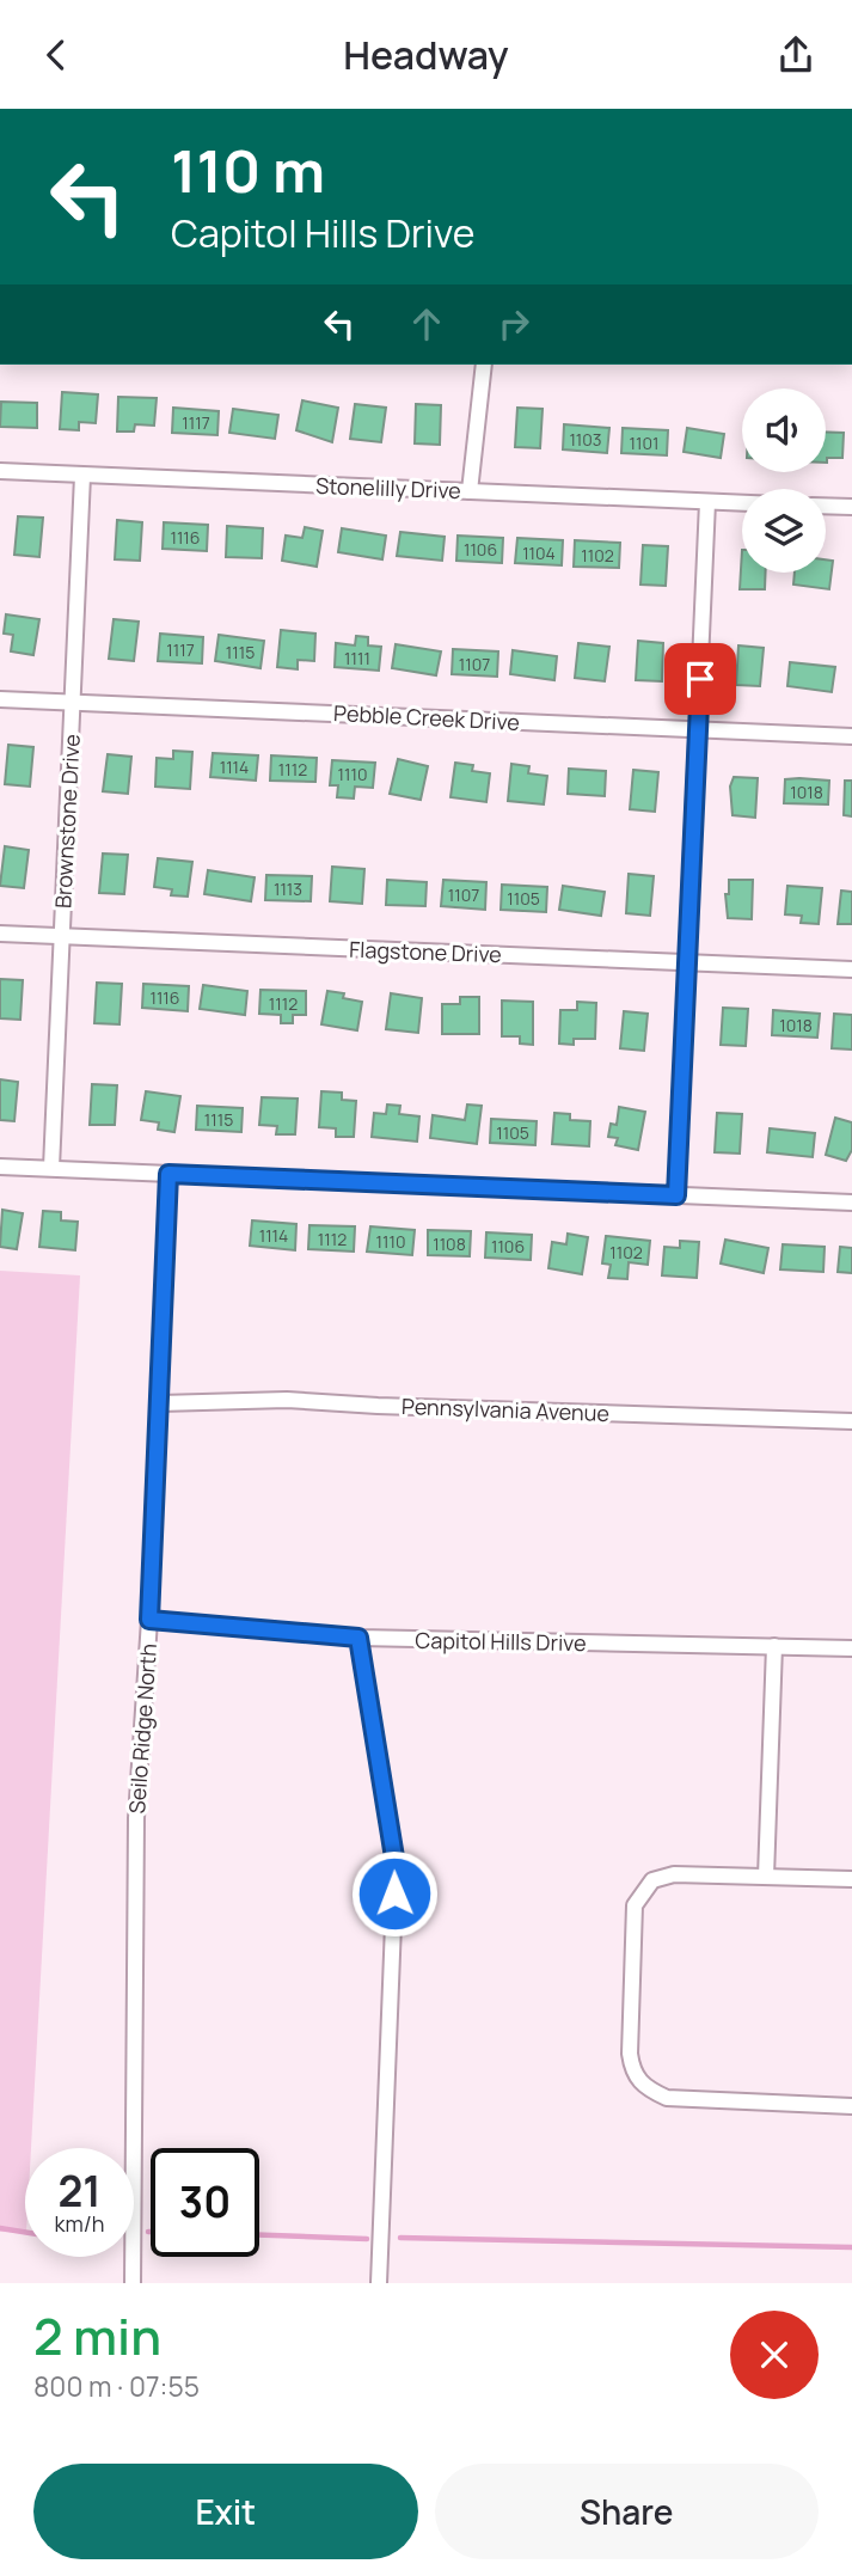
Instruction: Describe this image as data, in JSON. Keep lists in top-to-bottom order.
{
  "streets": {
    "street": [
      "Stonelilly Drive",
      "Pebble Creek Drive",
      "Brownstone Drive",
      "Flagstone Drive",
      "Pennsylvania Avenue",
      "Capitol Hills Drive",
      "Seilo Ridge North"
    ]
  },
  "crossings": [
    ["Stonelilly Drive", "Brownstone Drive"],
    ["Pebble Creek Drive", "Brownstone Drive"],
    ["Brownstone Drive", "Flagstone Drive"],
    ["Pennsylvania Avenue", "Seilo Ridge North"],
    ["Capitol Hills Drive", "Seilo Ridge North"]
  ],
  "house_numbers": [
    "1117",
    "1103",
    "1101",
    "1116",
    "1106",
    "1104",
    "1102",
    "1117",
    "1115",
    "1111",
    "1107",
    "1114",
    "1112",
    "1110",
    "1018",
    "1113",
    "1107",
    "1105",
    "1116",
    "1112",
    "1018",
    "1115",
    "1105",
    "1114",
    "1112",
    "1110",
    "1108",
    "1106",
    "1102"
  ],
  "page": {
    "header": "Headway",
    "turn": ["110 m", "Capitol Hills Drive"],
    "speed": "21 km/h",
    "limit": "30",
    "heading": ["2 min", "800 m · 07:55"],
    "buttons": ["Exit", "Share"]
  }
}
